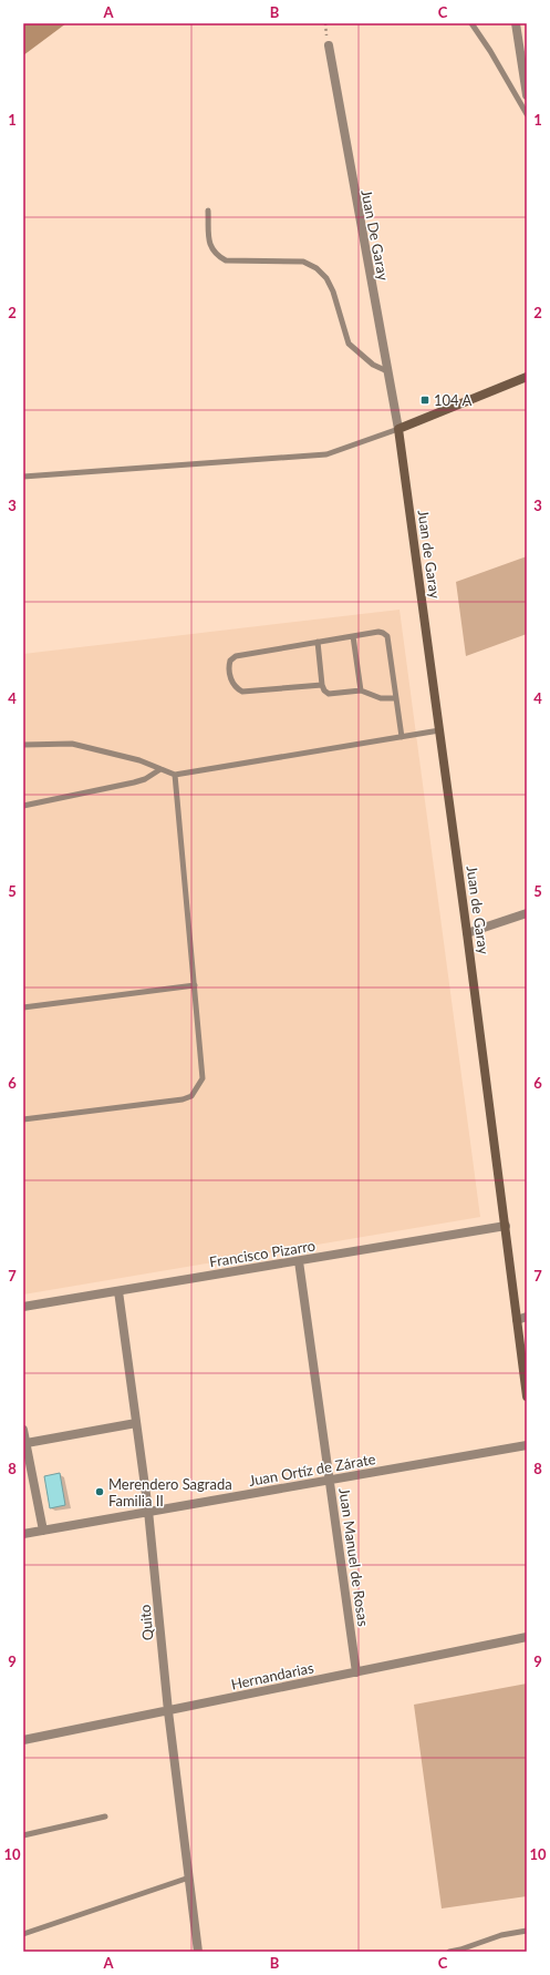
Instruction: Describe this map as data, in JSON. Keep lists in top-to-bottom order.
{
  "streets": {
    "street": [
      "Juan De Garay",
      "Juan de Garay",
      "Francisco Pizarro",
      "Juan Ortíz de Zárate",
      "Juan Manuel de Rosas",
      "Quito",
      "Hernandarias"
    ]
  },
  "crossings": [
    ["Juan De Garay", "Juan de Garay"],
    ["Juan de Garay", "Francisco Pizarro"],
    ["Francisco Pizarro", "Juan Manuel de Rosas"],
    ["Francisco Pizarro", "Quito"],
    ["Juan Ortíz de Zárate", "Juan Manuel de Rosas"],
    ["Juan Ortíz de Zárate", "Quito"],
    ["Juan Manuel de Rosas", "Hernandarias"],
    ["Quito", "Hernandarias"]
  ],
  "places": {
    "transit": ["104 A"],
    "other": ["Merendero Sagrada Familia II"]
  },
  "grid": {
    "columns": ["A", "B", "C"],
    "rows": [
      "1",
      "2",
      "3",
      "4",
      "5",
      "6",
      "7",
      "8",
      "9",
      "10"
    ]
  }
}
